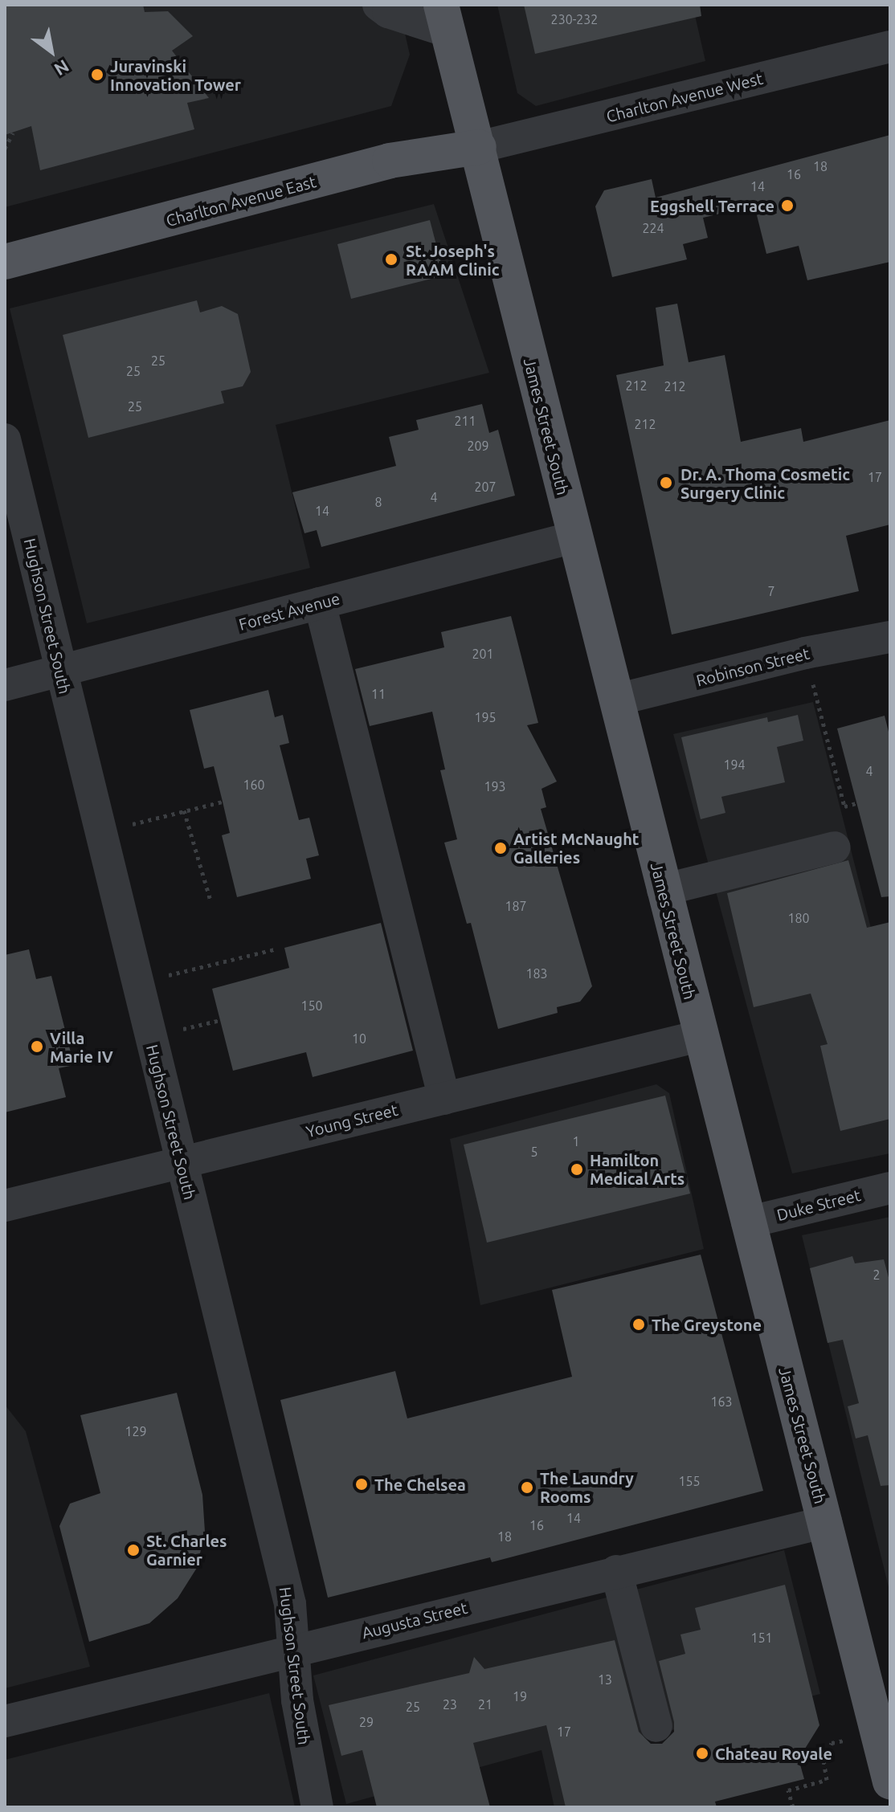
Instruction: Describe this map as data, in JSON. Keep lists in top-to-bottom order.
{
  "streets": {
    "main road": ["Charlton Avenue East", "James Street South"],
    "street": [
      "Charlton Avenue West",
      "Forest Avenue",
      "Hughson Street South",
      "Robinson Street",
      "Young Street",
      "Duke Street",
      "Augusta Street"
    ]
  },
  "crossings": [
    ["Charlton Avenue West", "Charlton Avenue East"],
    ["Charlton Avenue West", "James Street South"],
    ["Charlton Avenue East", "James Street South"],
    ["James Street South", "Forest Avenue"],
    ["James Street South", "Robinson Street"],
    ["James Street South", "Young Street"],
    ["James Street South", "Duke Street"],
    ["James Street South", "Augusta Street"],
    ["Forest Avenue", "Hughson Street South"],
    ["Hughson Street South", "Young Street"],
    ["Hughson Street South", "Augusta Street"]
  ],
  "places": [
    "Juravinski Innovation Tower",
    "Eggshell Terrace",
    "St. Joseph's RAAM Clinic",
    "Dr. A. Thoma Cosmetic Surgery Clinic",
    "Artist McNaught Galleries",
    "Villa Marie IV",
    "Hamilton Medical Arts",
    "The Greystone",
    "The Chelsea",
    "The Laundry Rooms",
    "St. Charles Garnier",
    "Chateau Royale"
  ],
  "house_numbers": [
    "230-232",
    "18",
    "16",
    "14",
    "224",
    "25",
    "25",
    "212",
    "212",
    "25",
    "211",
    "212",
    "209",
    "17",
    "207",
    "4",
    "8",
    "14",
    "7",
    "201",
    "11",
    "195",
    "194",
    "4",
    "160",
    "193",
    "187",
    "180",
    "183",
    "150",
    "10",
    "1",
    "5",
    "2",
    "163",
    "129",
    "155",
    "14",
    "16",
    "18",
    "151",
    "13",
    "19",
    "23",
    "21",
    "25",
    "29",
    "17"
  ],
  "north": "bottom right"
}
